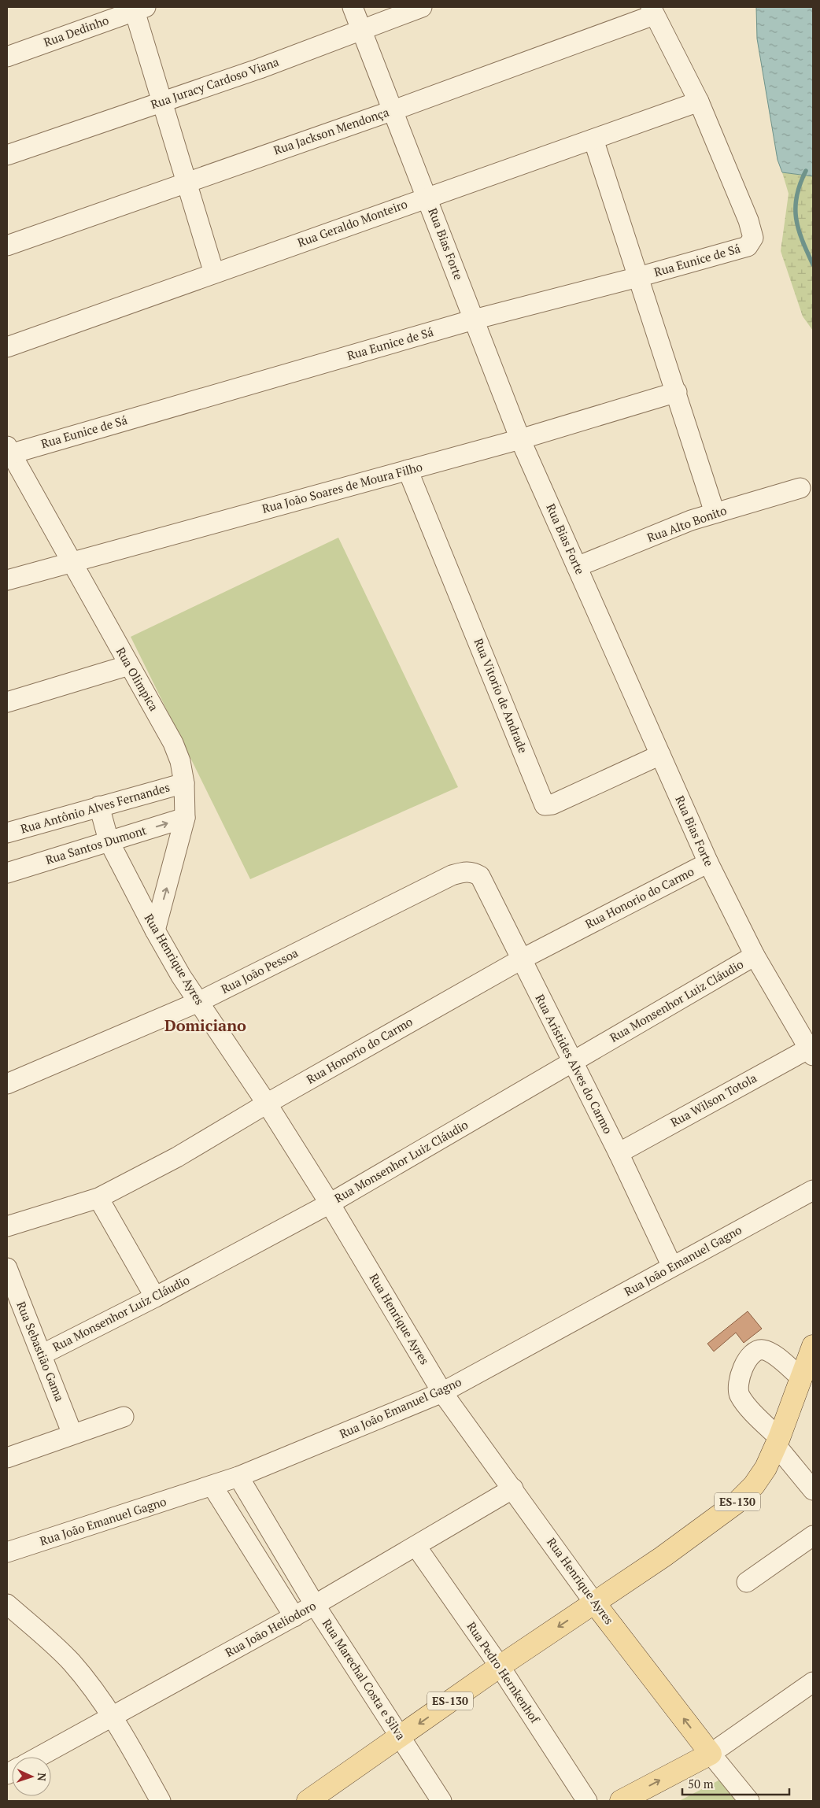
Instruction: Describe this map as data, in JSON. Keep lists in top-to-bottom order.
{
  "streets": {
    "main road": ["Rua Henrique Ayres", "ES-130"],
    "street": [
      "Rua Dedinho",
      "Rua Juracy Cardoso Viana",
      "Rua Jackson Mendonça",
      "Rua Geraldo Monteiro",
      "Rua Bias Forte",
      "Rua Eunice de Sá",
      "Rua João Soares de Moura Filho",
      "Rua Alto Bonito",
      "Rua Olimpica",
      "Rua Vitorio de Andrade",
      "Rua Antônio Alves Fernandes",
      "Rua Santos Dumont",
      "Rua Honorio do Carmo",
      "Rua João Pessoa",
      "Rua Monsenhor Luiz Cláudio",
      "Rua Aristides Alves do Carmo",
      "Rua Wilson Totola",
      "Rua João Emanuel Gagno",
      "Rua Sebastião Gama",
      "Rua João Heliodoro",
      "Rua Pedro Hernkenhof",
      "Rua Marechal Costa e Silva"
    ]
  },
  "crossings": [
    ["Rua Juracy Cardoso Viana", "Rua Bias Forte"],
    ["Rua Jackson Mendonça", "Rua Bias Forte"],
    ["Rua Geraldo Monteiro", "Rua Bias Forte"],
    ["Rua Geraldo Monteiro", "Rua Eunice de Sá"],
    ["Rua Bias Forte", "Rua Eunice de Sá"],
    ["Rua Bias Forte", "Rua João Soares de Moura Filho"],
    ["Rua Bias Forte", "Rua Alto Bonito"],
    ["Rua Bias Forte", "Rua Vitorio de Andrade"],
    ["Rua Bias Forte", "Rua Honorio do Carmo"],
    ["Rua Bias Forte", "Rua Monsenhor Luiz Cláudio"],
    ["Rua Bias Forte", "Rua Wilson Totola"],
    ["Rua Eunice de Sá", "Rua Olimpica"],
    ["Rua João Soares de Moura Filho", "Rua Olimpica"],
    ["Rua João Soares de Moura Filho", "Rua Vitorio de Andrade"],
    ["Rua Olimpica", "Rua Antônio Alves Fernandes"],
    ["Rua Olimpica", "Rua Santos Dumont"],
    ["Rua Olimpica", "Rua Henrique Ayres"],
    ["Rua Antônio Alves Fernandes", "Rua Henrique Ayres"],
    ["Rua Santos Dumont", "Rua Henrique Ayres"],
    ["Rua Honorio do Carmo", "Rua Henrique Ayres"],
    ["Rua Honorio do Carmo", "Rua Aristides Alves do Carmo"],
    ["Rua Henrique Ayres", "Rua João Pessoa"],
    ["Rua Henrique Ayres", "Rua Monsenhor Luiz Cláudio"],
    ["Rua Henrique Ayres", "Rua João Emanuel Gagno"],
    ["Rua Henrique Ayres", "ES-130"],
    ["Rua Henrique Ayres", "Rua João Heliodoro"],
    ["Rua João Pessoa", "Rua Aristides Alves do Carmo"],
    ["Rua Monsenhor Luiz Cláudio", "Rua Aristides Alves do Carmo"],
    ["Rua Monsenhor Luiz Cláudio", "Rua Sebastião Gama"],
    ["Rua Aristides Alves do Carmo", "Rua Wilson Totola"],
    ["Rua Aristides Alves do Carmo", "Rua João Emanuel Gagno"],
    ["Rua João Emanuel Gagno", "Rua Marechal Costa e Silva"],
    ["ES-130", "Rua Pedro Hernkenhof"],
    ["ES-130", "Rua Marechal Costa e Silva"],
    ["Rua João Heliodoro", "Rua Pedro Hernkenhof"],
    ["Rua João Heliodoro", "Rua Marechal Costa e Silva"]
  ],
  "districts": ["Domiciano"],
  "scale_bar": "50 m",
  "north": "right"
}
